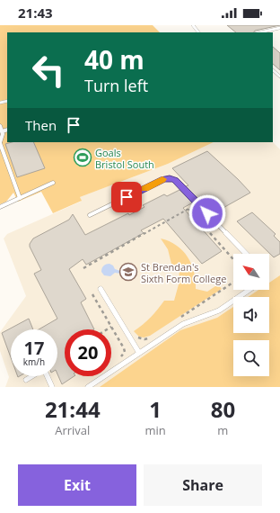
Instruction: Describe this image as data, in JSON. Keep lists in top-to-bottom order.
{
  "places": {
    "sports": ["Goals Bristol South"],
    "school or university": ["St Brendan's Sixth Form College"]
  },
  "north": "top left",
  "page": {
    "status": "21:43",
    "turn": ["40 m", "Turn left"],
    "then": "Then",
    "speed": "17 km/h",
    "limit": "20",
    "eta": [
      "21:44",
      "Arrival",
      "1",
      "min",
      "80",
      "m"
    ],
    "buttons": ["Exit", "Share"]
  }
}
